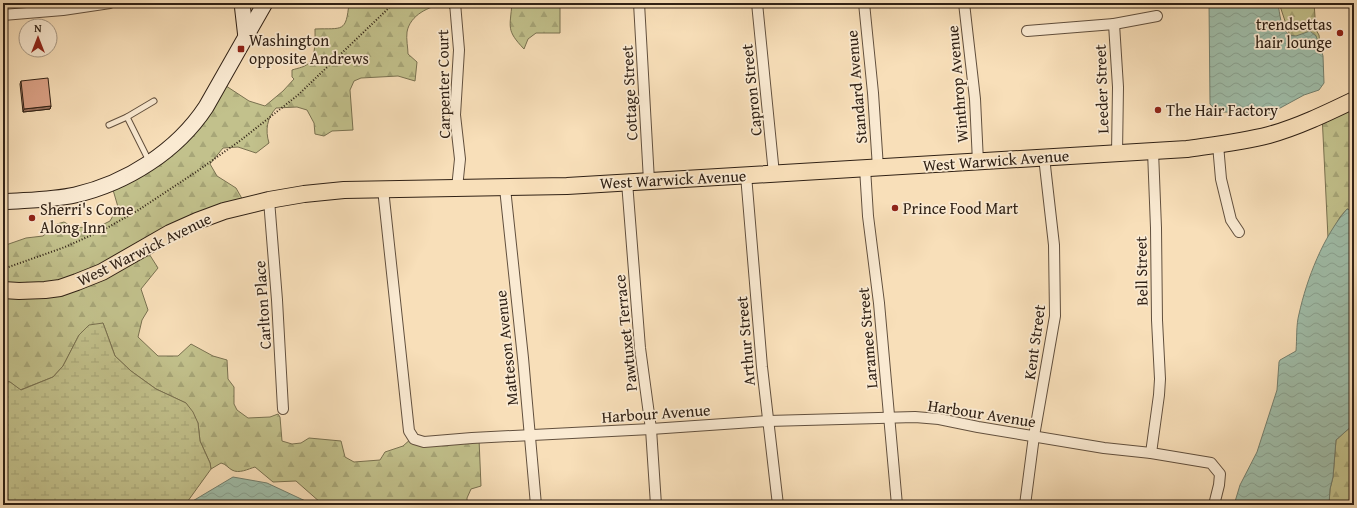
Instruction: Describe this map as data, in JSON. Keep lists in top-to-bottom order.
{
  "streets": {
    "main road": ["West Warwick Avenue"],
    "street": [
      "Carpenter Court",
      "Winthrop Avenue",
      "Standard Avenue",
      "Leeder Street",
      "Capron Street",
      "Cottage Street",
      "Bell Street",
      "Carlton Place",
      "Pawtuxet Terrace",
      "Laramee Street",
      "Arthur Street",
      "Kent Street",
      "Matteson Avenue",
      "Harbour Avenue"
    ]
  },
  "crossings": [
    ["Carpenter Court", "West Warwick Avenue"],
    ["Winthrop Avenue", "West Warwick Avenue"],
    ["Standard Avenue", "West Warwick Avenue"],
    ["Standard Avenue", "Laramee Street"],
    ["Leeder Street", "West Warwick Avenue"],
    ["Capron Street", "West Warwick Avenue"],
    ["Cottage Street", "West Warwick Avenue"],
    ["West Warwick Avenue", "Bell Street"],
    ["West Warwick Avenue", "Carlton Place"],
    ["West Warwick Avenue", "Pawtuxet Terrace"],
    ["West Warwick Avenue", "Laramee Street"],
    ["West Warwick Avenue", "Arthur Street"],
    ["West Warwick Avenue", "Kent Street"],
    ["West Warwick Avenue", "Matteson Avenue"],
    ["West Warwick Avenue", "Harbour Avenue"],
    ["Bell Street", "Harbour Avenue"],
    ["Pawtuxet Terrace", "Harbour Avenue"],
    ["Laramee Street", "Harbour Avenue"],
    ["Arthur Street", "Harbour Avenue"],
    ["Kent Street", "Harbour Avenue"],
    ["Matteson Avenue", "Harbour Avenue"]
  ],
  "places": {
    "other": [
      "trendsettas hair lounge",
      "The Hair Factory",
      "Prince Food Mart",
      "Sherri's Come Along Inn"
    ],
    "transit": ["Washington opposite Andrews"]
  },
  "north": "top"
}
